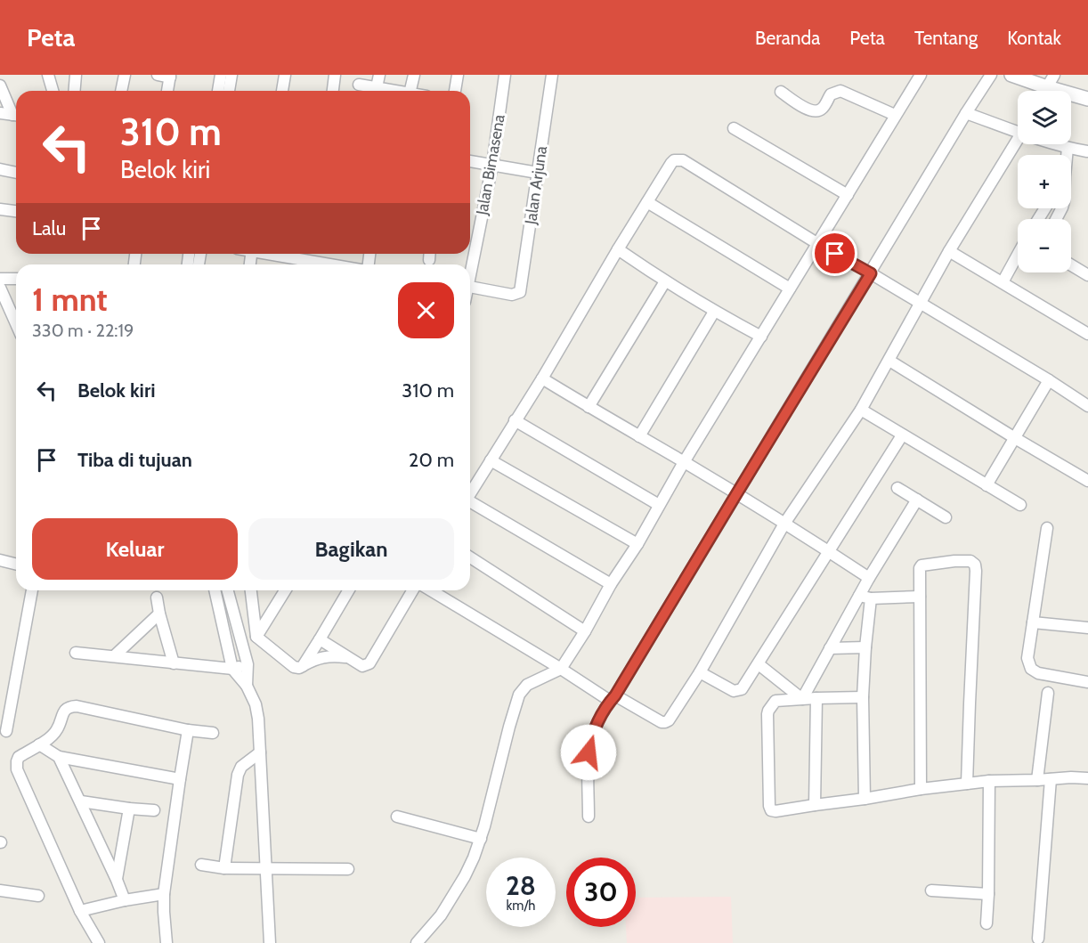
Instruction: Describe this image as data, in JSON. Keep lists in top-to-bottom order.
{
  "streets": {
    "street": ["Jalan Bimasena", "Jalan Arjuna"]
  },
  "page": {
    "header": "Peta",
    "nav": [
      "Beranda",
      "Peta",
      "Tentang",
      "Kontak"
    ],
    "map_buttons": ["+", "−"],
    "turn": ["310 m", "Belok kiri"],
    "then": "Lalu",
    "heading": ["1 mnt", "330 m · 22:19"],
    "list": [
      {
        "name": "Belok kiri",
        "value": "310 m"
      },
      {
        "name": "Tiba di tujuan",
        "value": "20 m"
      }
    ],
    "buttons": ["Keluar", "Bagikan"],
    "speed": "28 km/h",
    "limit": "30"
  }
}
